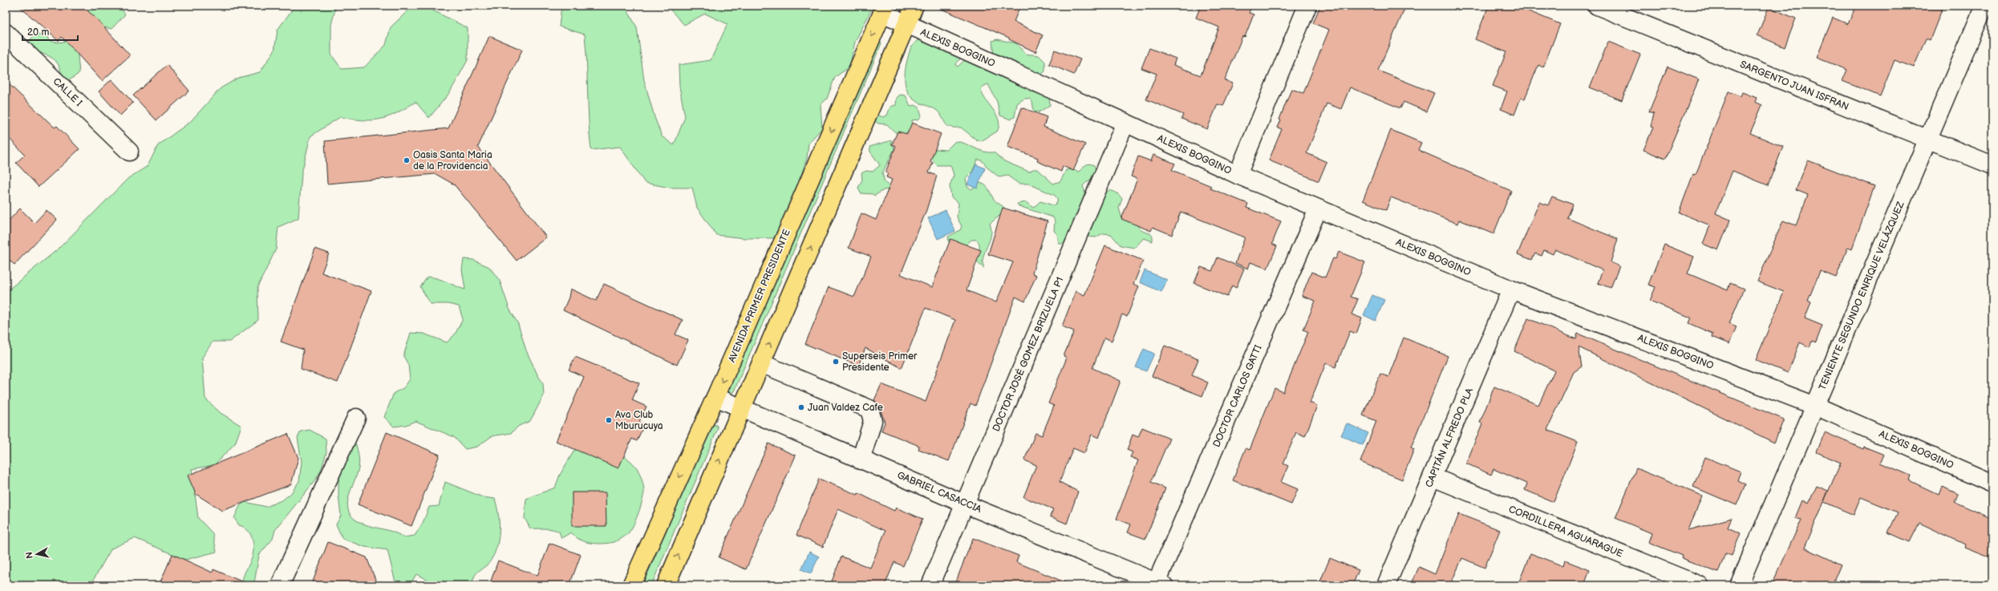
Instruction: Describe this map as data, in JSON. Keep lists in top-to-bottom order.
{
  "streets": {
    "main road": ["AVENIDA PRIMER PRESIDENTE"],
    "street": [
      "ALEXIS BOGGINO",
      "SARGENTO JUAN ISFRAN",
      "CALLE I",
      "TENIENTE SEGUNDO ENRIQUE VELÁZQUEZ",
      "DOCTOR JOSÉ GOMEZ BRIZUELA P1",
      "DOCTOR CARLOS GATTI",
      "CAPITÁN ALFREDO PLA",
      "GABRIEL CASACCIA",
      "CORDILLERA AGUARAGUE"
    ]
  },
  "crossings": [
    ["ALEXIS BOGGINO", "AVENIDA PRIMER PRESIDENTE"],
    ["ALEXIS BOGGINO", "TENIENTE SEGUNDO ENRIQUE VELÁZQUEZ"],
    ["ALEXIS BOGGINO", "DOCTOR JOSÉ GOMEZ BRIZUELA P1"],
    ["ALEXIS BOGGINO", "DOCTOR CARLOS GATTI"],
    ["ALEXIS BOGGINO", "CAPITÁN ALFREDO PLA"],
    ["SARGENTO JUAN ISFRAN", "TENIENTE SEGUNDO ENRIQUE VELÁZQUEZ"],
    ["AVENIDA PRIMER PRESIDENTE", "GABRIEL CASACCIA"],
    ["DOCTOR JOSÉ GOMEZ BRIZUELA P1", "GABRIEL CASACCIA"],
    ["DOCTOR CARLOS GATTI", "GABRIEL CASACCIA"],
    ["CAPITÁN ALFREDO PLA", "CORDILLERA AGUARAGUE"]
  ],
  "places": [
    "Oasis Santa Maria de la Providencia",
    "Superseis Primer Presidente",
    "Juan Valdez Cafe",
    "Ava Club Mburucuya"
  ],
  "scale_bar": "20 m",
  "north": "left"
}
